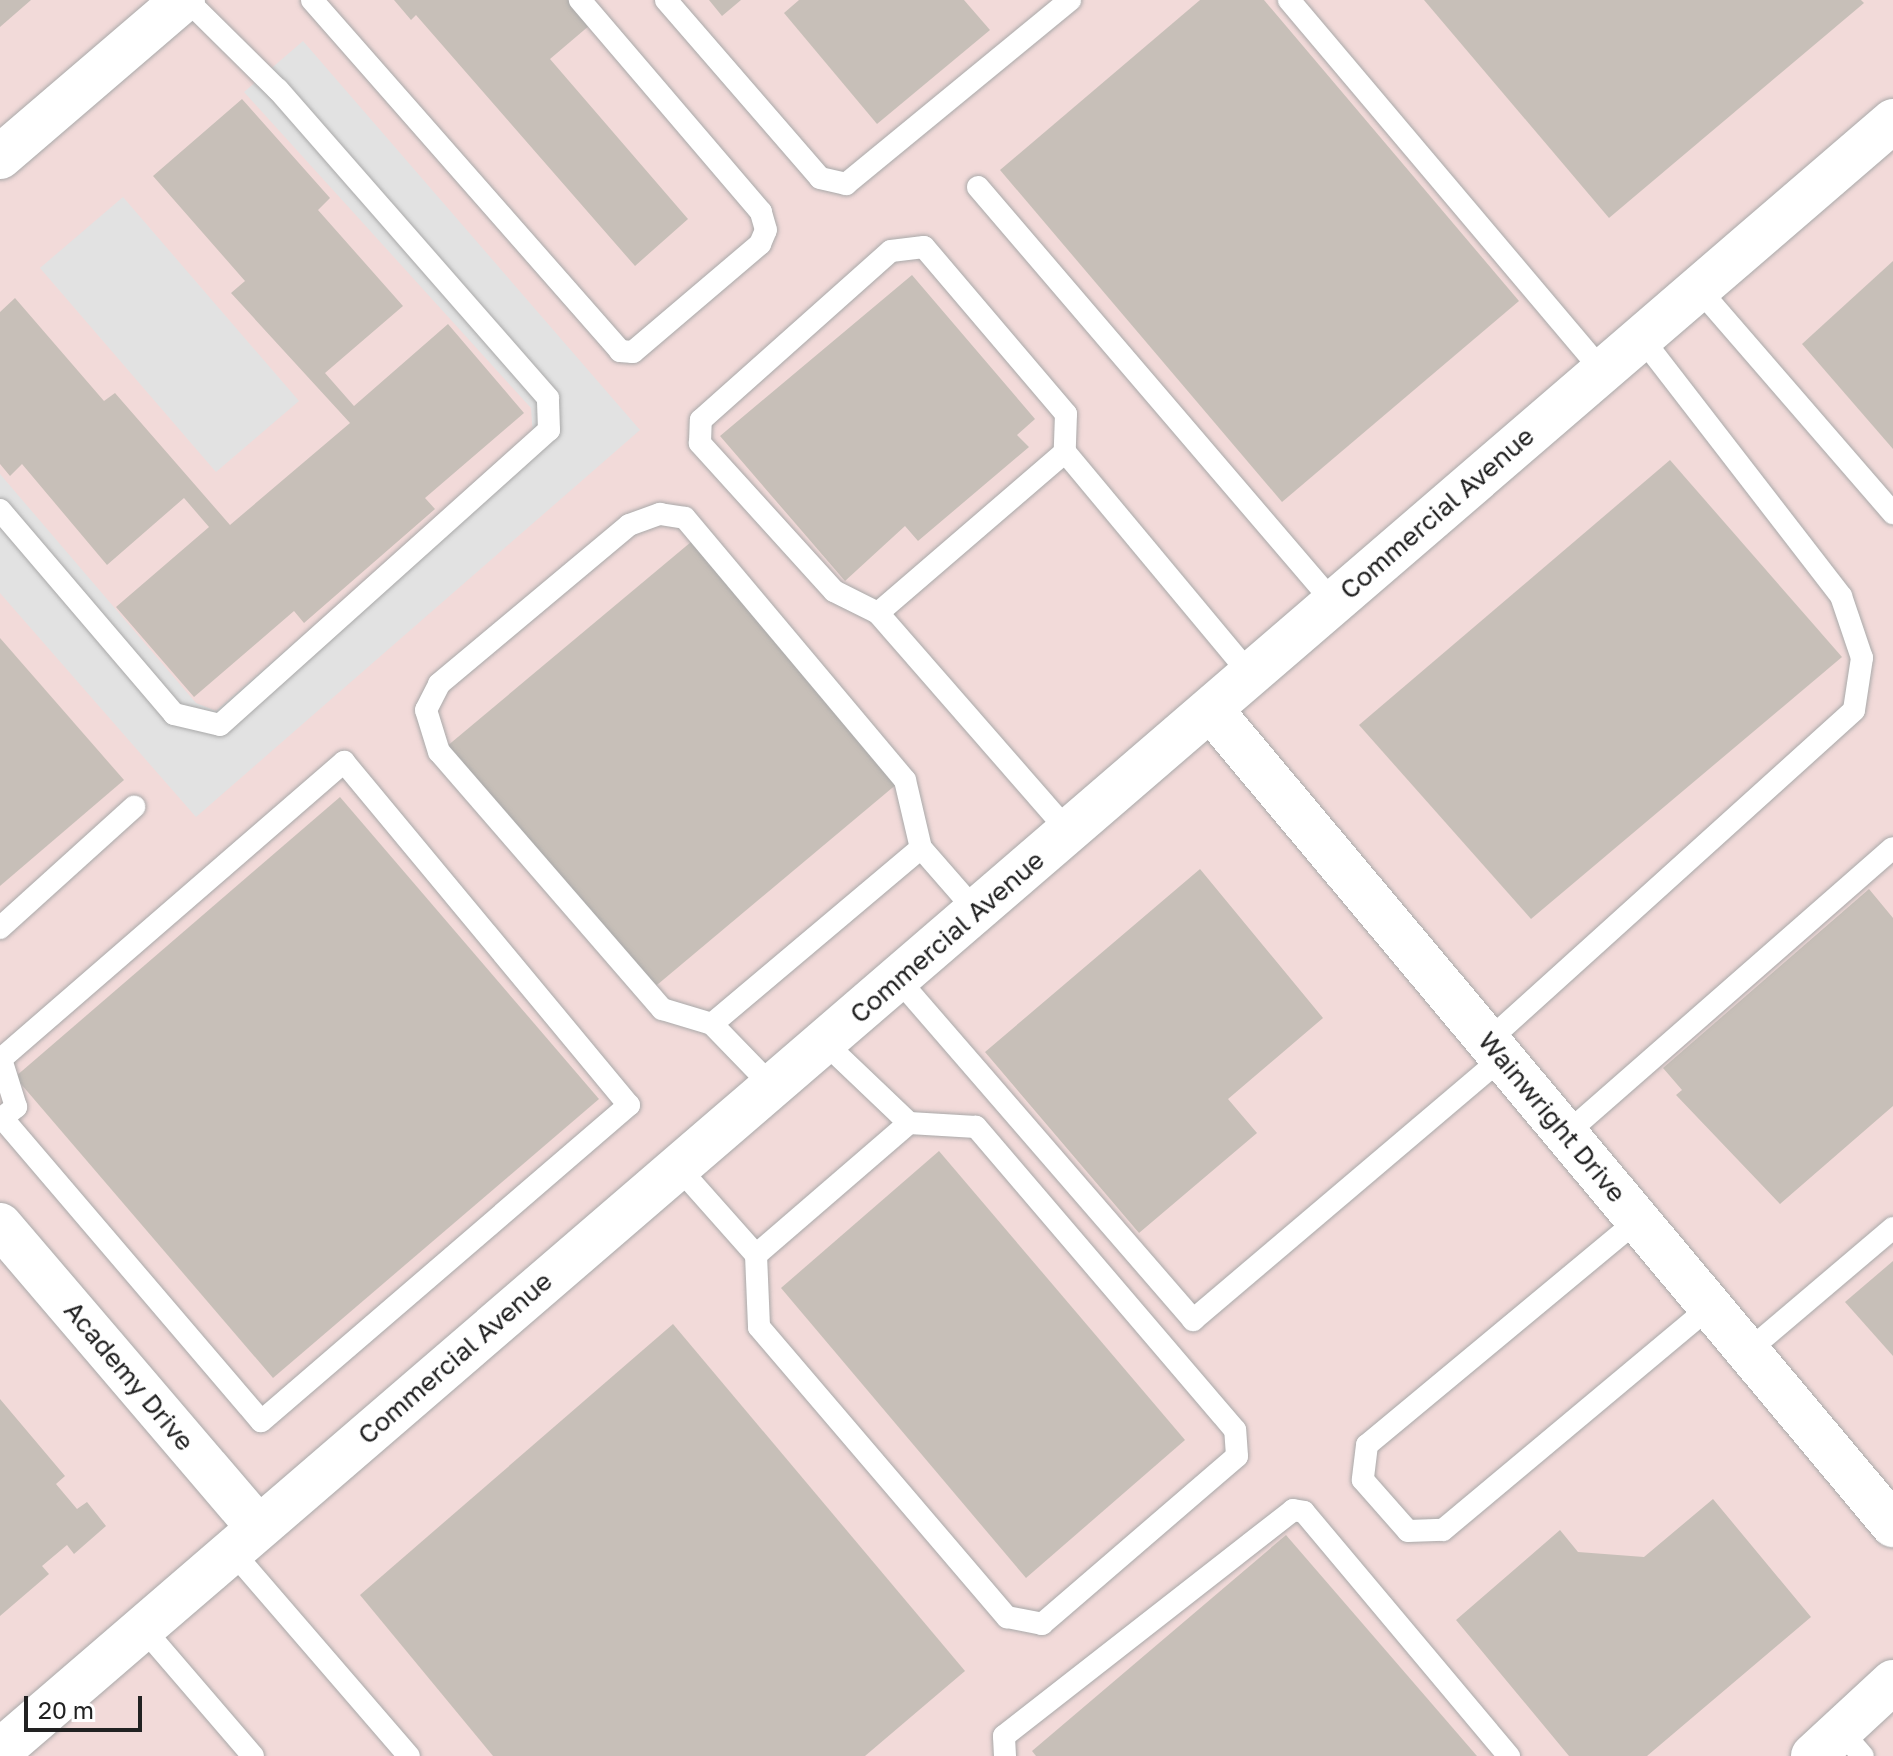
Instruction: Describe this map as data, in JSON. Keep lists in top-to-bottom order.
{
  "streets": {
    "street": ["Commercial Avenue", "Wainwright Drive", "Academy Drive"]
  },
  "crossings": [
    ["Commercial Avenue", "Wainwright Drive"],
    ["Commercial Avenue", "Academy Drive"]
  ],
  "scale_bar": "20 m"
}
